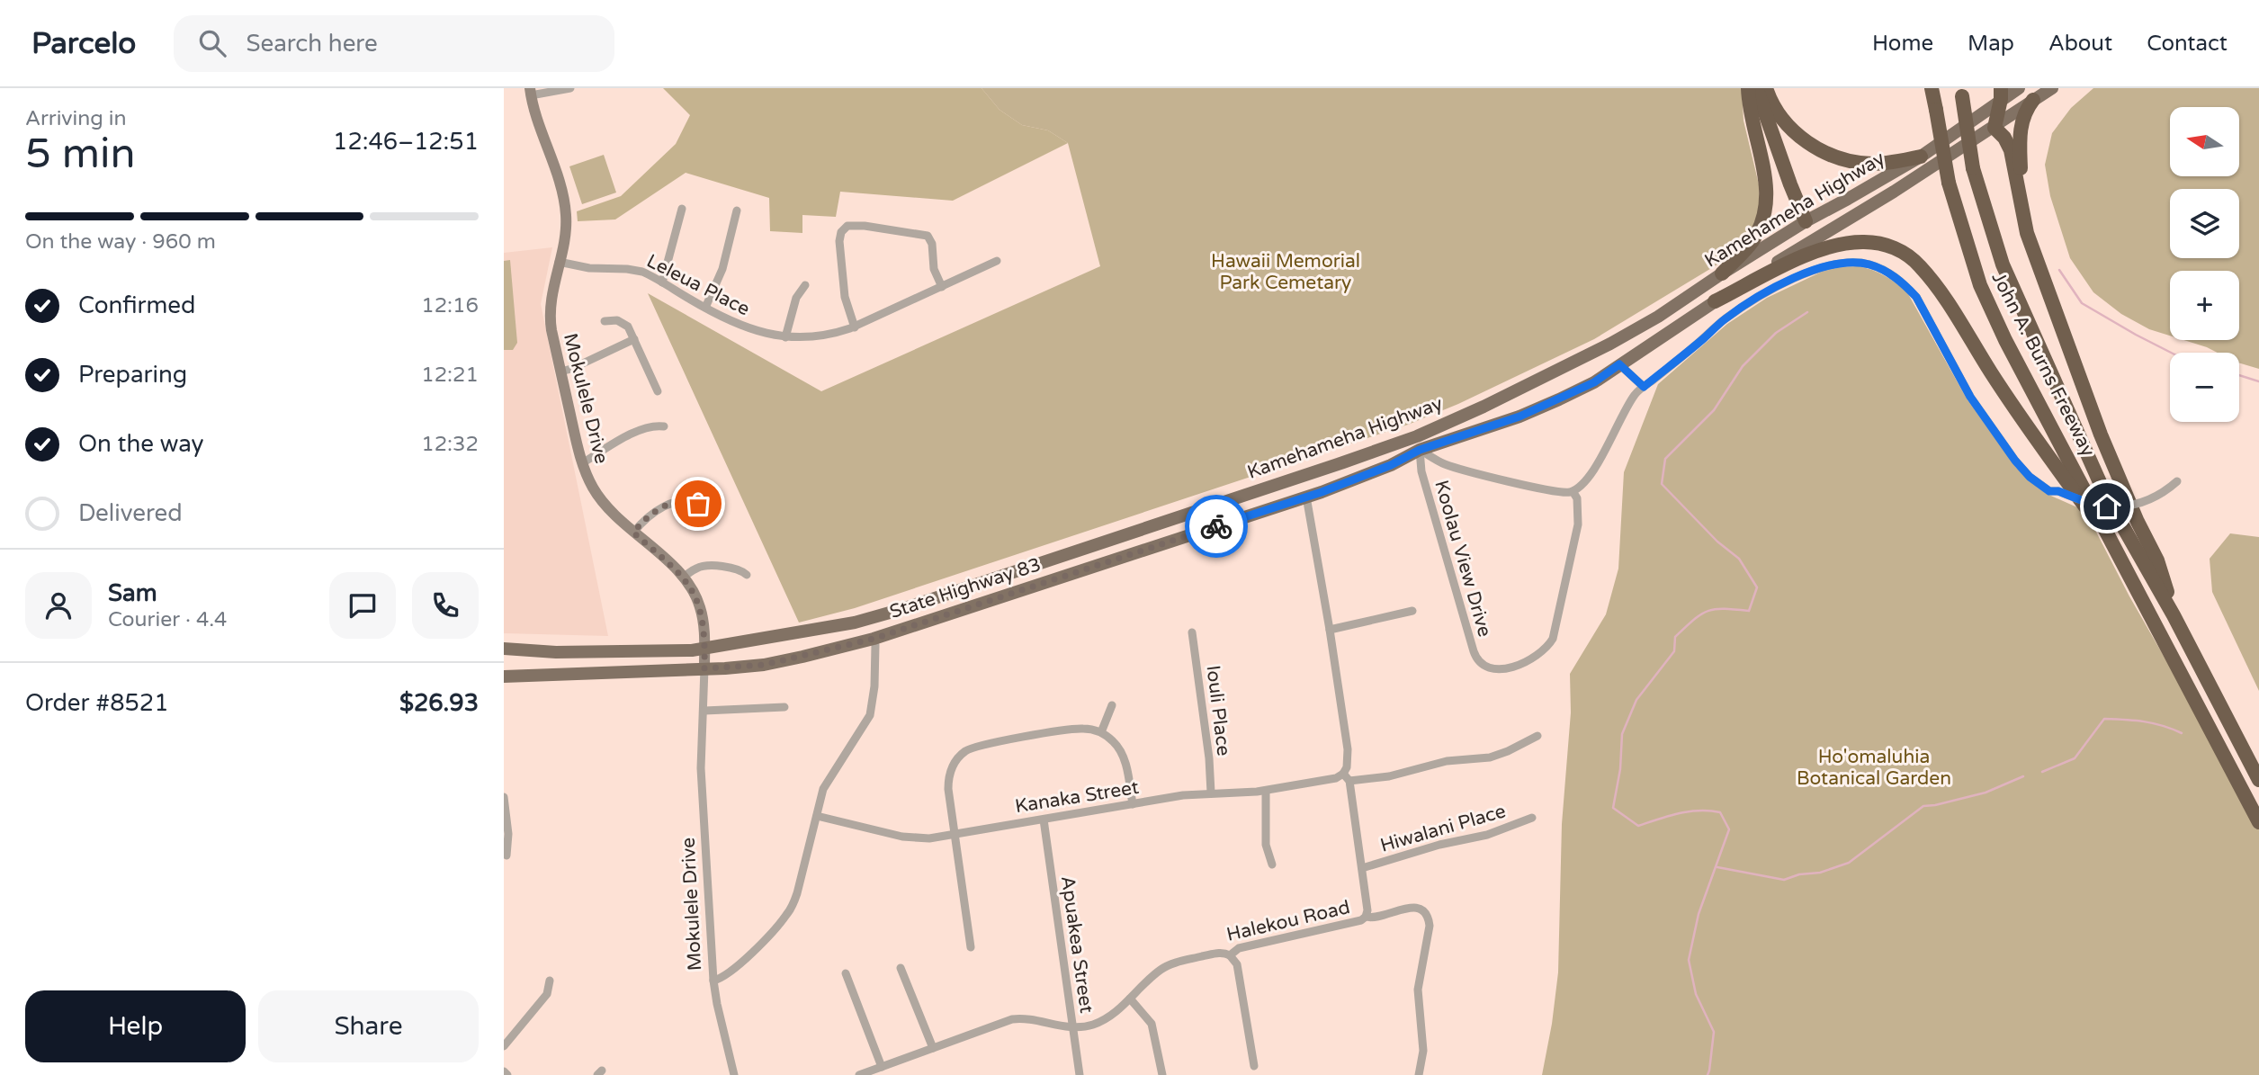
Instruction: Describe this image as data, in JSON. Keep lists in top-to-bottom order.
{
  "streets": {
    "highway": ["John A. Burns Freeway"],
    "main road": ["Kamehameha Highway", "State Highway 83"],
    "street": [
      "Leleua Place",
      "Mokulele Drive",
      "Koolau View Drive",
      "Iouli Place",
      "Kanaka Street",
      "Hiwalani Place",
      "Halekou Road",
      "Apuakea Street"
    ]
  },
  "crossings": [
    ["Kamehameha Highway", "Mokulele Drive"],
    ["Kamehameha Highway", "Koolau View Drive"],
    ["Kamehameha Highway", "State Highway 83"],
    ["Leleua Place", "Mokulele Drive"],
    ["Mokulele Drive", "State Highway 83"],
    ["Koolau View Drive", "State Highway 83"],
    ["State Highway 83", "Halekou Road"],
    ["Iouli Place", "Kanaka Street"],
    ["Kanaka Street", "Halekou Road"],
    ["Kanaka Street", "Apuakea Street"],
    ["Hiwalani Place", "Halekou Road"],
    ["Halekou Road", "Apuakea Street"]
  ],
  "parks": ["Hawaii Memorial Park Cemetary", "Ho'omaluhia Botanical Garden"],
  "north": "left",
  "page": {
    "header": "Parcelo",
    "search": "Search here",
    "nav": [
      "Home",
      "Map",
      "About",
      "Contact"
    ],
    "heading": ["5 min", "Arriving in", "12:46–12:51"],
    "panel": [
      "Sam",
      "Courier · 4.4",
      "Order #8521",
      "$26.93"
    ],
    "map_buttons": ["+", "−"],
    "bar": "On the way · 960 m",
    "list": [
      ["Confirmed", "12:16"],
      ["Preparing", "12:21"],
      ["On the way", "12:32"],
      "Delivered"
    ],
    "buttons": ["Help", "Share"]
  }
}
